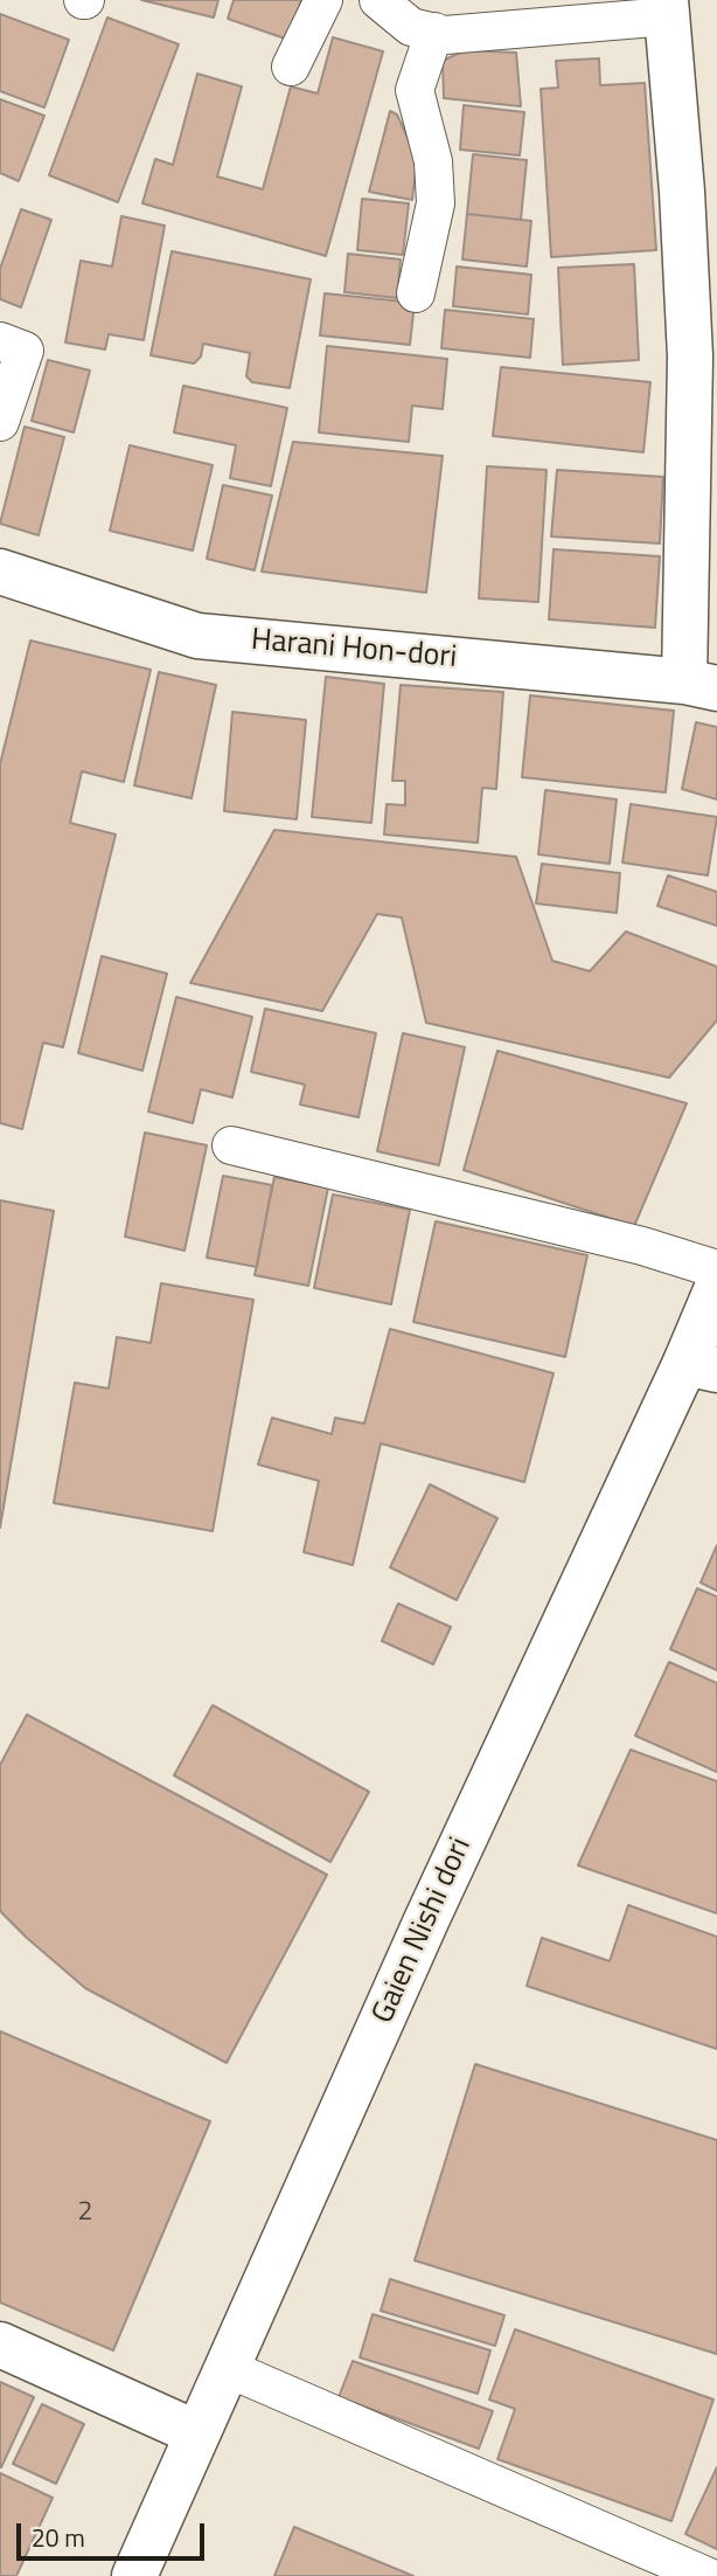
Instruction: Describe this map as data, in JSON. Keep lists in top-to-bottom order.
{
  "streets": {
    "street": ["Harani Hon-dori", "Gaien Nishi dori"]
  },
  "house_numbers": ["2"],
  "scale_bar": "20 m"
}
